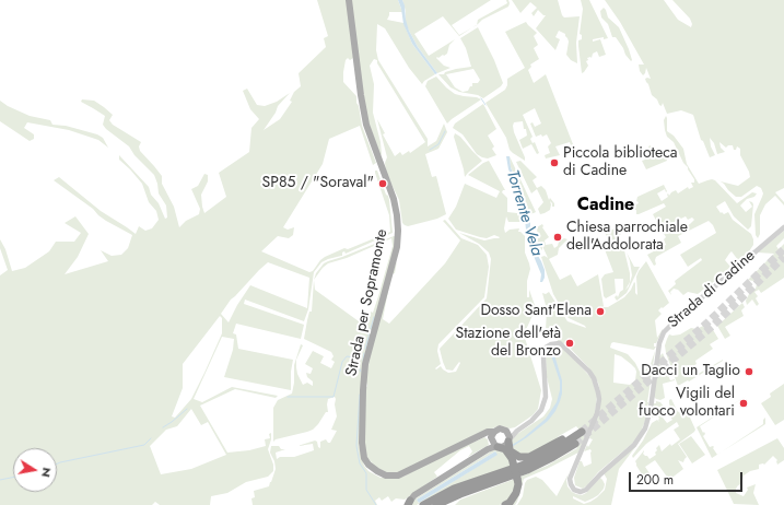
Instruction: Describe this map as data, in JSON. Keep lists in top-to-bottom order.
{
  "streets": {
    "main road": ["Strada per Sopramonte"],
    "street": ["Strada di Cadine"]
  },
  "districts": ["Cadine"],
  "water": ["Torrente Vela"],
  "places": [
    "Piccola biblioteca di Cadine",
    "SP85 / \"Soraval\"",
    "Chiesa parrochiale dell'Addolorata",
    "Dosso Sant'Elena",
    "Stazione dell'età del Bronzo",
    "Dacci un Taglio",
    "Vigili del fuoco volontari"
  ],
  "scale_bar": "200 m",
  "north": "right"
}
